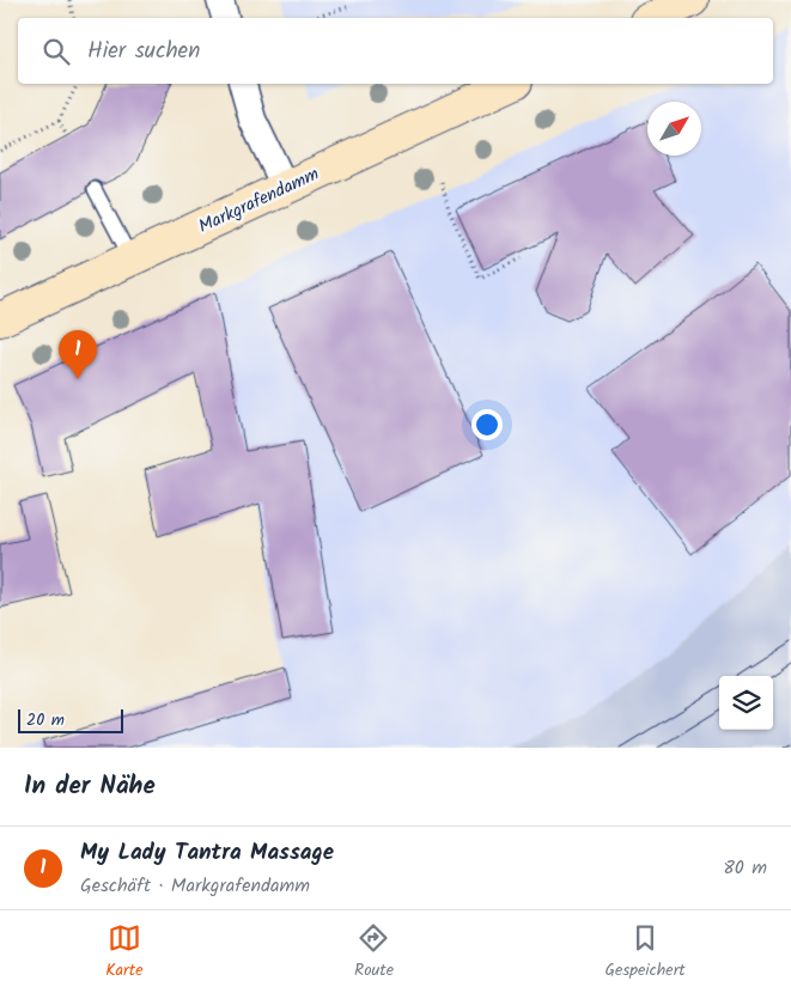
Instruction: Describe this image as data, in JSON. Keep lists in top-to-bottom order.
{
  "streets": {
    "main road": ["Markgrafendamm"]
  },
  "scale_bar": "20 m",
  "north": "top right",
  "page": {
    "search": "Hier suchen",
    "pins": "1",
    "scale": "20 m",
    "heading": "In der Nähe",
    "list": [
      {
        "mark": "1",
        "name": "My Lady Tantra Massage",
        "note": "Geschäft · Markgrafendamm",
        "value": "80 m"
      }
    ],
    "nav": ["Karte", "Route", "Gespeichert"]
  }
}
